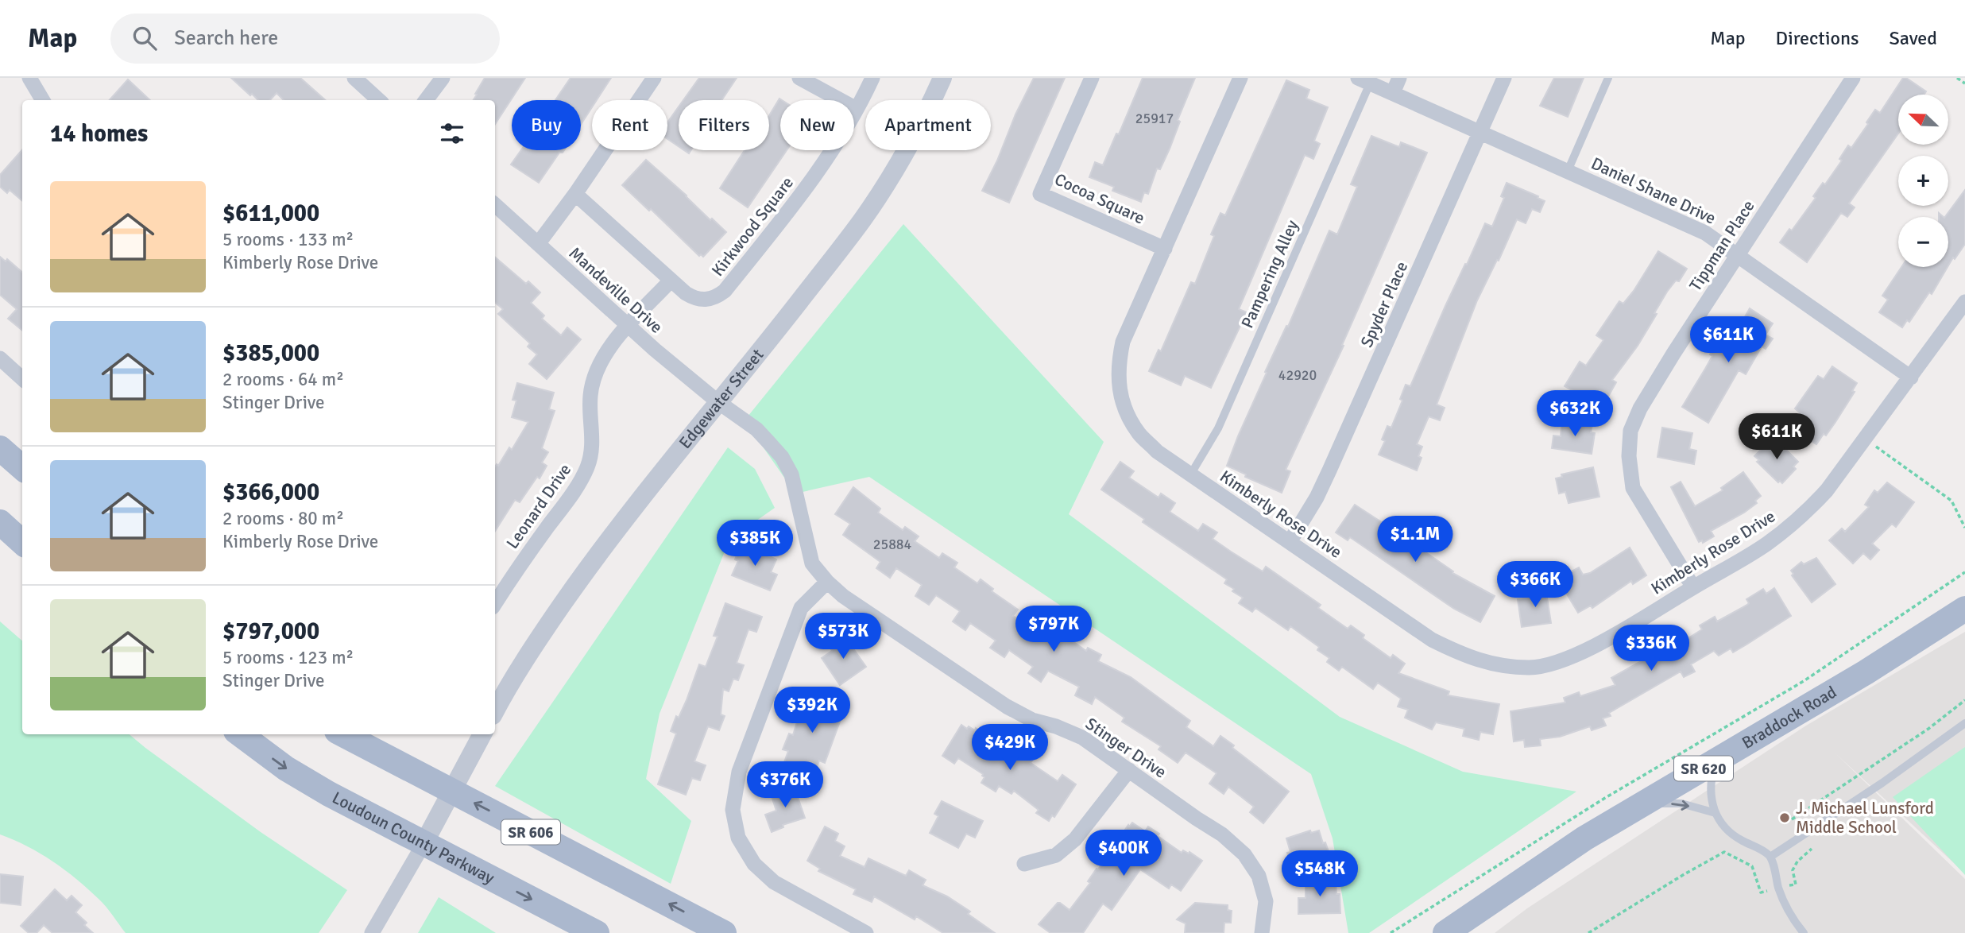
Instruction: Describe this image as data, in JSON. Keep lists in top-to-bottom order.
{
  "streets": {
    "main road": [
      "Braddock Road",
      "SR 620",
      "SR 606",
      "Loudoun County Parkway"
    ],
    "street": [
      "Daniel Shane Drive",
      "Cocoa Square",
      "Kirkwood Square",
      "Tippman Place",
      "Mandeville Drive",
      "Spyder Place",
      "Edgewater Street",
      "Leonard Drive",
      "Kimberly Rose Drive",
      "Stinger Drive"
    ],
    "lane": ["Pampering Alley"]
  },
  "crossings": [
    ["Daniel Shane Drive", "Tippman Place"],
    ["Daniel Shane Drive", "Pampering Alley"],
    ["Daniel Shane Drive", "Spyder Place"],
    ["Daniel Shane Drive", "Kimberly Rose Drive"],
    ["Cocoa Square", "Kimberly Rose Drive"],
    ["Kirkwood Square", "Leonard Drive"],
    ["Tippman Place", "Kimberly Rose Drive"],
    ["Pampering Alley", "Kimberly Rose Drive"],
    ["Mandeville Drive", "Edgewater Street"],
    ["Mandeville Drive", "Leonard Drive"],
    ["Mandeville Drive", "Stinger Drive"],
    ["Spyder Place", "Kimberly Rose Drive"],
    ["Edgewater Street", "Stinger Drive"]
  ],
  "places": ["J. Michael Lunsford Middle School"],
  "house_numbers": ["25917", "42920", "25884"],
  "north": "top left",
  "page": {
    "header": "Map",
    "search": "Search here",
    "nav": ["Map", "Directions", "Saved"],
    "map_buttons": ["+", "−"],
    "chip": [
      "Buy",
      "Rent",
      "Filters",
      "New",
      "Apartment"
    ],
    "heading": "14 homes",
    "list": [
      {
        "name": "$611,000",
        "note": "5 rooms · 133 m² · Kimberly Rose Drive"
      },
      {
        "name": "$385,000",
        "note": "2 rooms · 64 m² · Stinger Drive"
      },
      {
        "name": "$366,000",
        "note": "2 rooms · 80 m² · Kimberly Rose Drive"
      },
      {
        "name": "$797,000",
        "note": "5 rooms · 123 m² · Stinger Drive"
      }
    ],
    "price": [
      "$611K",
      "$632K",
      "$611K",
      "$1.1M",
      "$385K",
      "$366K",
      "$797K",
      "$573K",
      "$336K",
      "$392K",
      "$429K",
      "$376K",
      "$400K",
      "$548K"
    ]
  }
}
